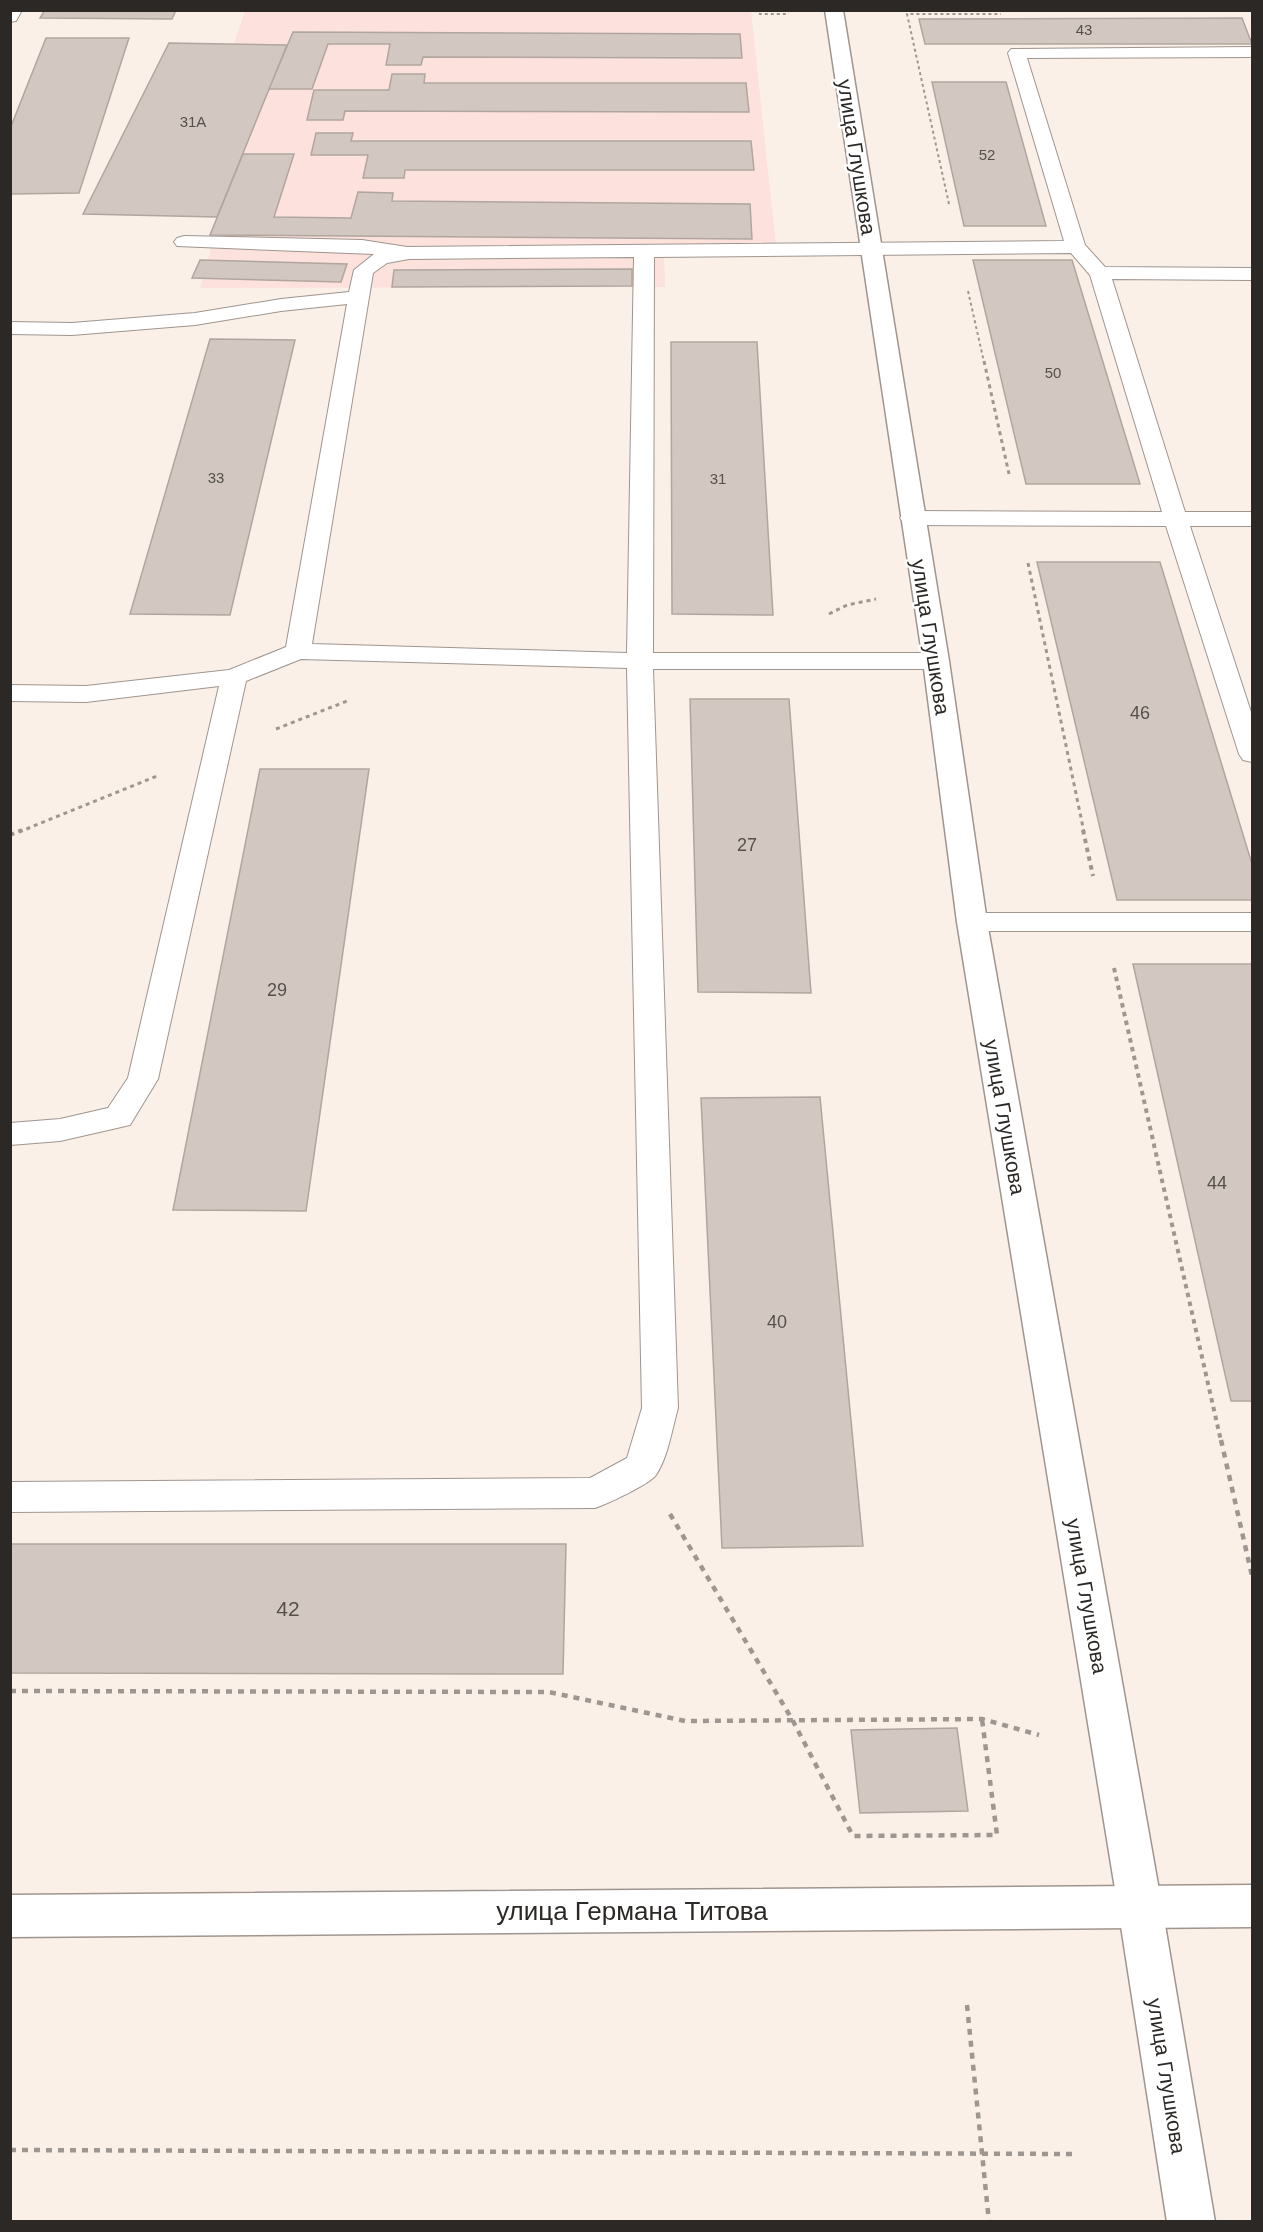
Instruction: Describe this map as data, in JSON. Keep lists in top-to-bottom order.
{
  "streets": {
    "street": ["улица Глушкова", "улица Германа Титова"]
  },
  "crossings": [
    ["улица Глушкова", "улица Германа Титова"]
  ],
  "house_numbers": [
    "43",
    "31А",
    "52",
    "50",
    "33",
    "31",
    "46",
    "27",
    "29",
    "44",
    "40",
    "42"
  ]
}
